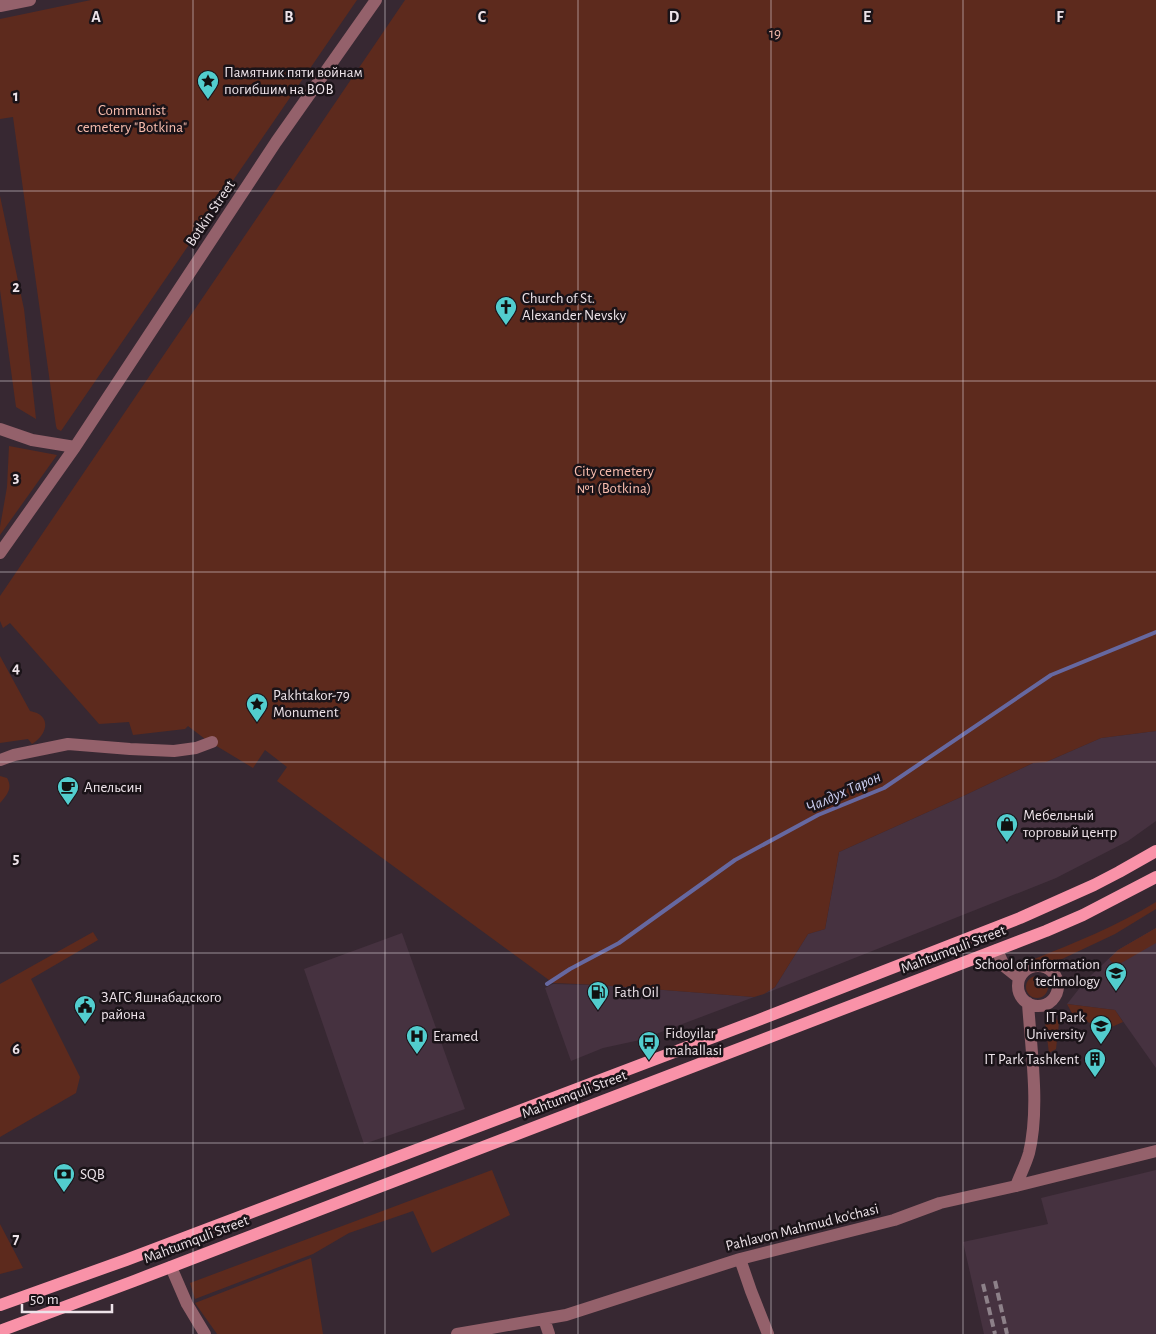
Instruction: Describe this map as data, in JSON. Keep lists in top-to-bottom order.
{
  "streets": {
    "main road": ["Mahtumquli Street"],
    "street": ["Botkin Street", "Pahlavon Mahmud ko'chasi"]
  },
  "water": ["Чалдух Тарон"],
  "parks": ["19", "Communist cemetery \"Botkina\"", "City cemetery №1 (Botkina)"],
  "places": {
    "place": ["Памятник пяти войнам погибшим на ВОВ", "Pakhtakor-79 Monument"],
    "church": ["Church of St. Alexander Nevsky"],
    "cafe": ["Апельсин"],
    "shop": ["Мебельный торговый центр"],
    "school or university": ["School of information technology", "IT Park University"],
    "fuel station": ["Fath Oil"],
    "public building": ["ЗАГС Яшнабадского района"],
    "hospital": ["Eramed"],
    "bus stop": ["Fidoyilar mahallasi"],
    "building": ["IT Park Tashkent"],
    "bank": ["SQB"]
  },
  "scale_bar": "50 m",
  "grid": {
    "columns": [
      "A",
      "B",
      "C",
      "D",
      "E",
      "F"
    ],
    "rows": [
      "1",
      "2",
      "3",
      "4",
      "5",
      "6",
      "7"
    ]
  }
}
